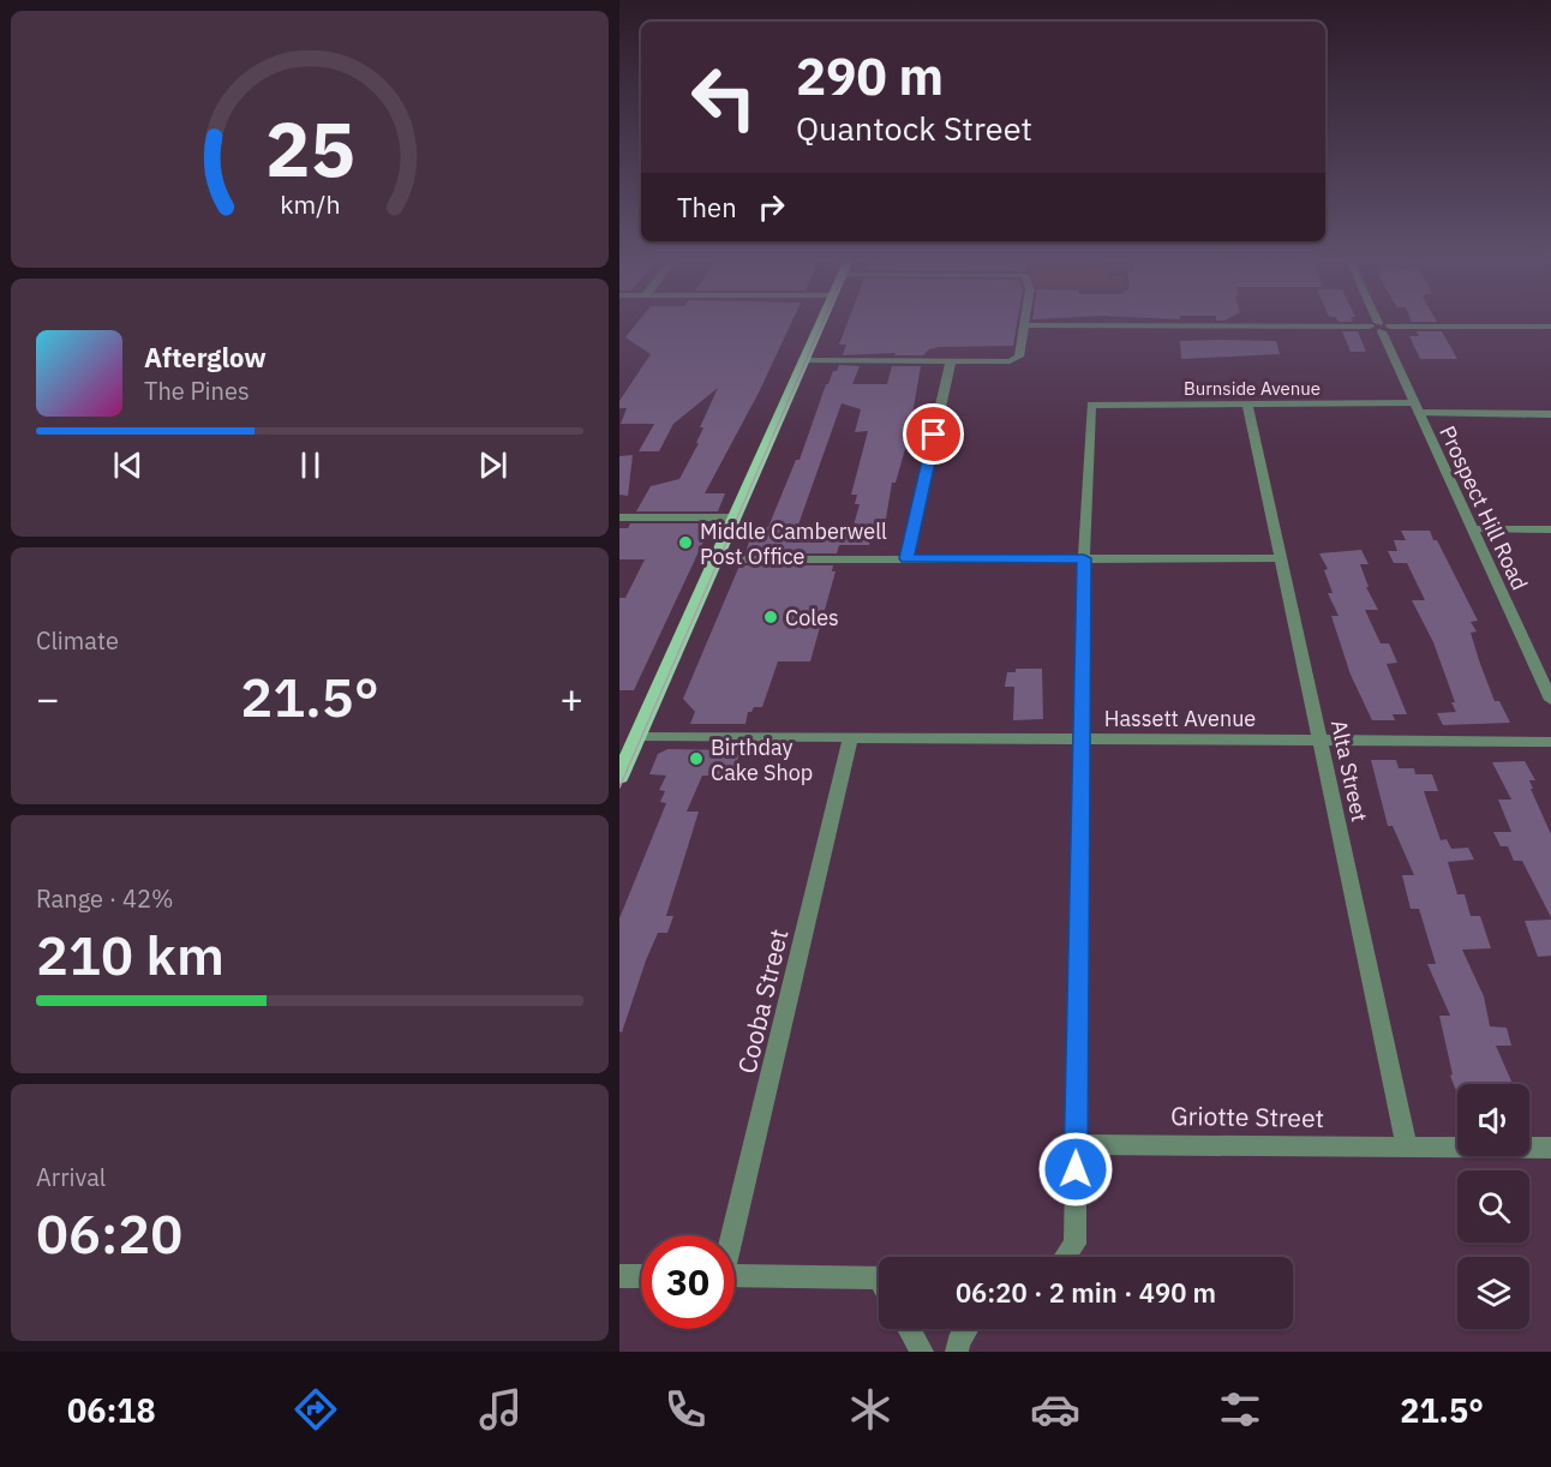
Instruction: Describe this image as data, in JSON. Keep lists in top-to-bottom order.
{
  "streets": {
    "street": [
      "Burnside Avenue",
      "Prospect Hill Road",
      "Hassett Avenue",
      "Alta Street",
      "Cooba Street",
      "Griotte Street"
    ]
  },
  "crossings": [
    ["Burnside Avenue", "Prospect Hill Road"],
    ["Burnside Avenue", "Alta Street"],
    ["Hassett Avenue", "Alta Street"],
    ["Hassett Avenue", "Cooba Street"],
    ["Alta Street", "Griotte Street"]
  ],
  "places": ["Middle Camberwell Post Office", "Coles", "Birthday Cake Shop"],
  "page": {
    "turn": ["290 m", "Quantock Street"],
    "then": "Then",
    "song": ["Afterglow", "The Pines"],
    "tile": [
      "Climate",
      ["Range · 42%", "210 km"],
      ["Arrival", "06:20"]
    ],
    "heat": ["−", "21.5°", "+"],
    "limit": "30",
    "trip": "06:20 · 2 min · 490 m",
    "tabs": ["06:18", "21.5°"],
    "gauge": ["25", "km/h"]
  }
}
